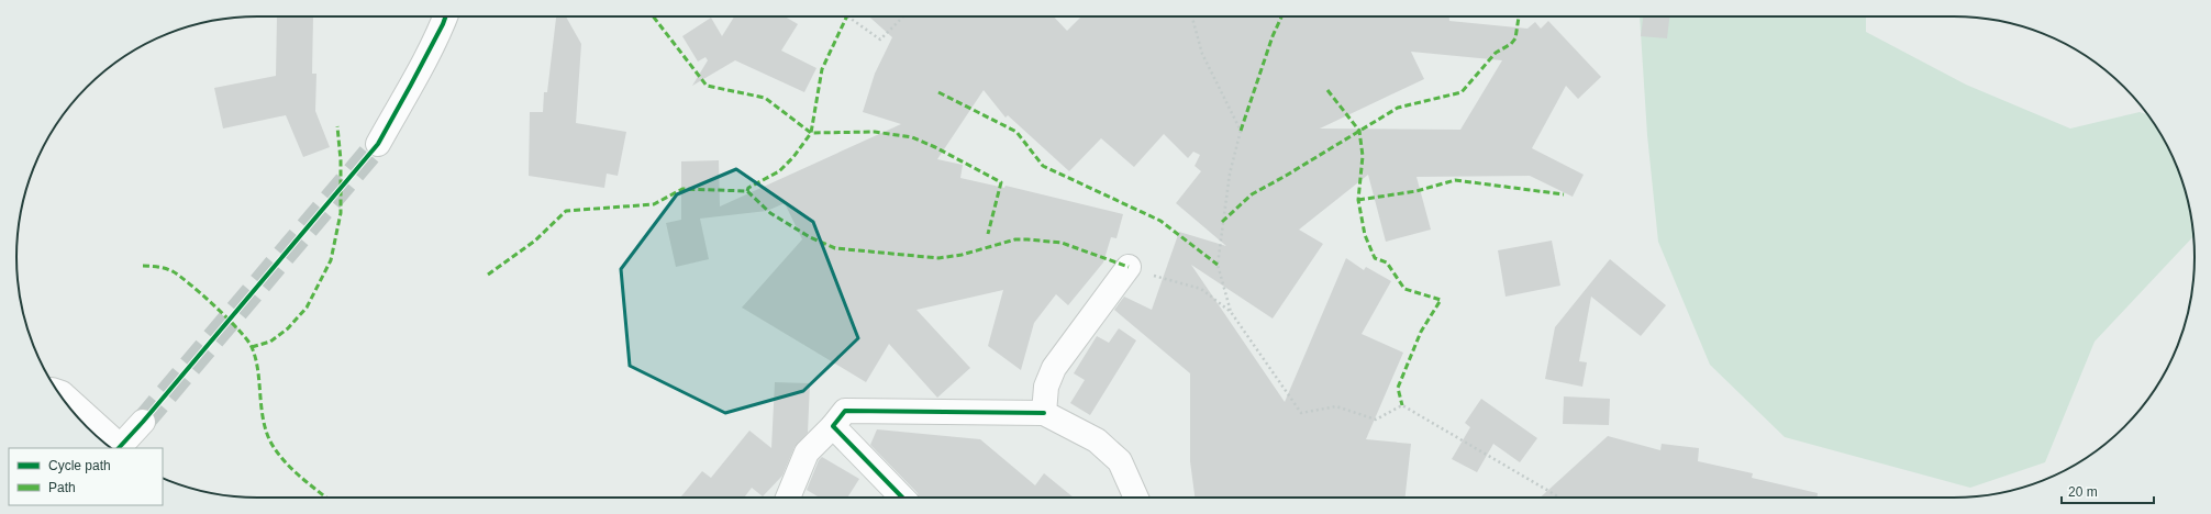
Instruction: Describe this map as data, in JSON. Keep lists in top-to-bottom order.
{
  "legend": ["Cycle path", "Path"],
  "scale_bar": "20 m"
}
